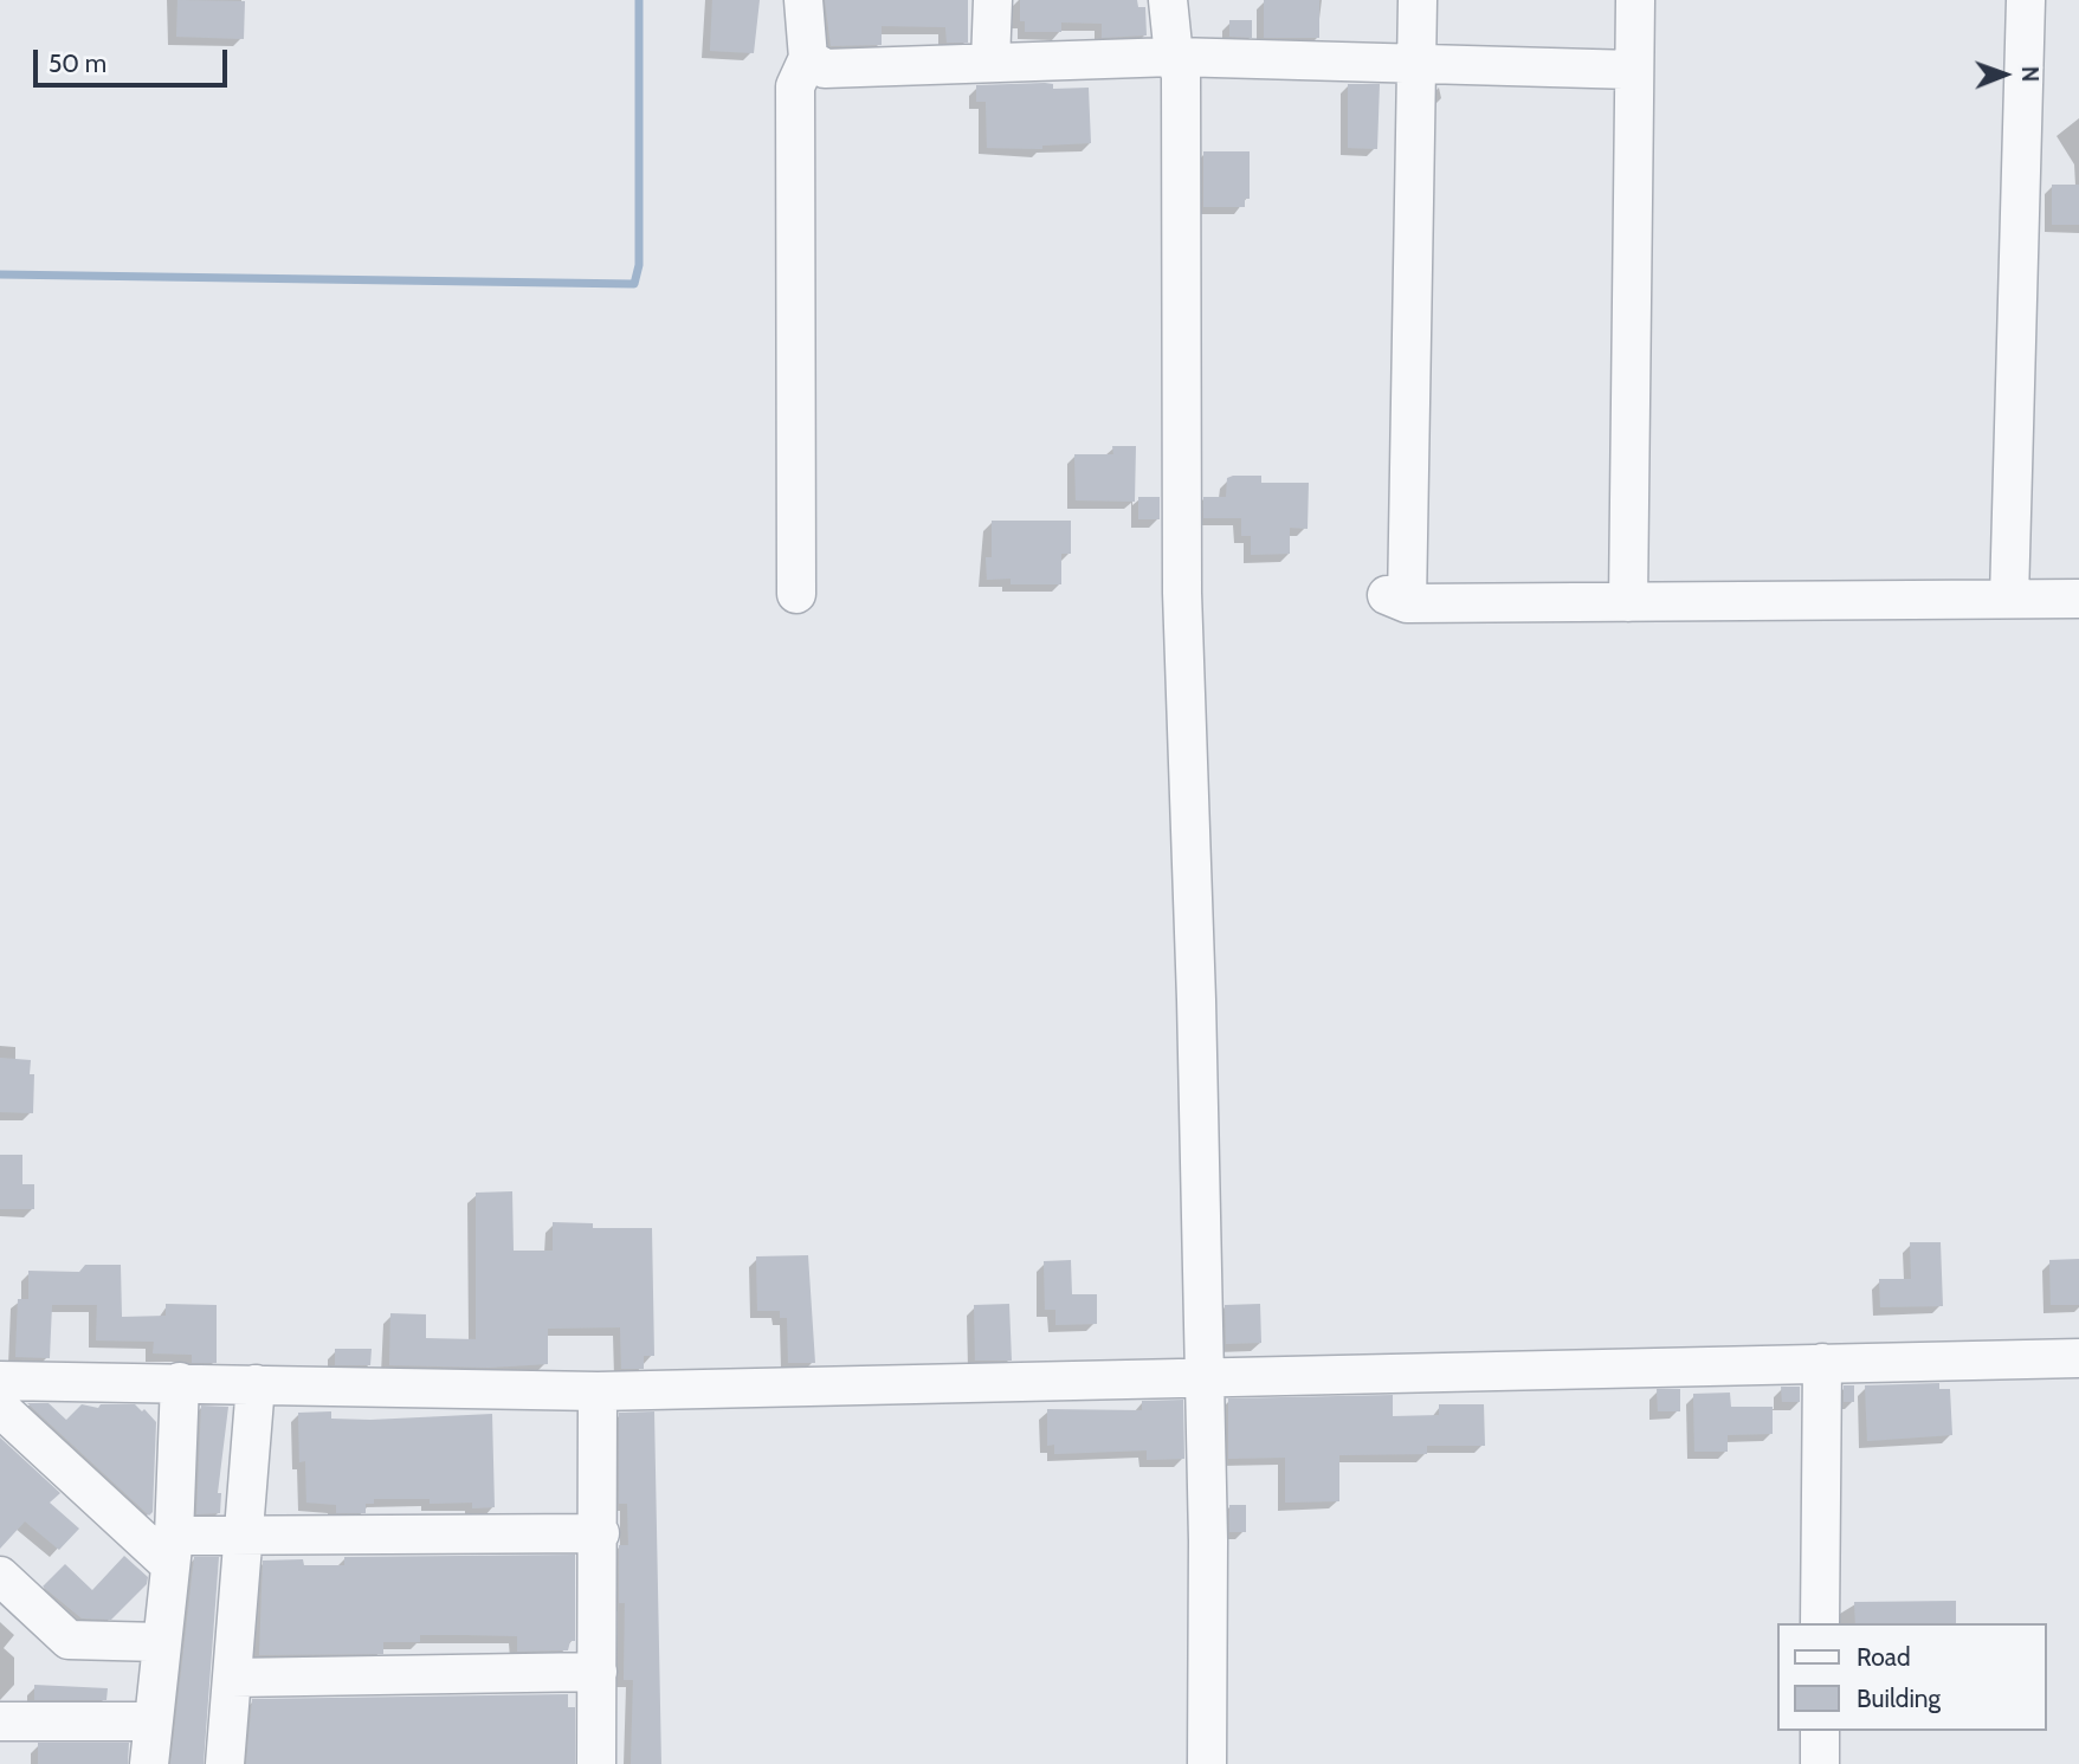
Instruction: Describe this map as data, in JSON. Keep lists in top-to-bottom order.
{
  "legend": ["Road", "Building"],
  "scale_bar": "50 m",
  "north": "right"
}
